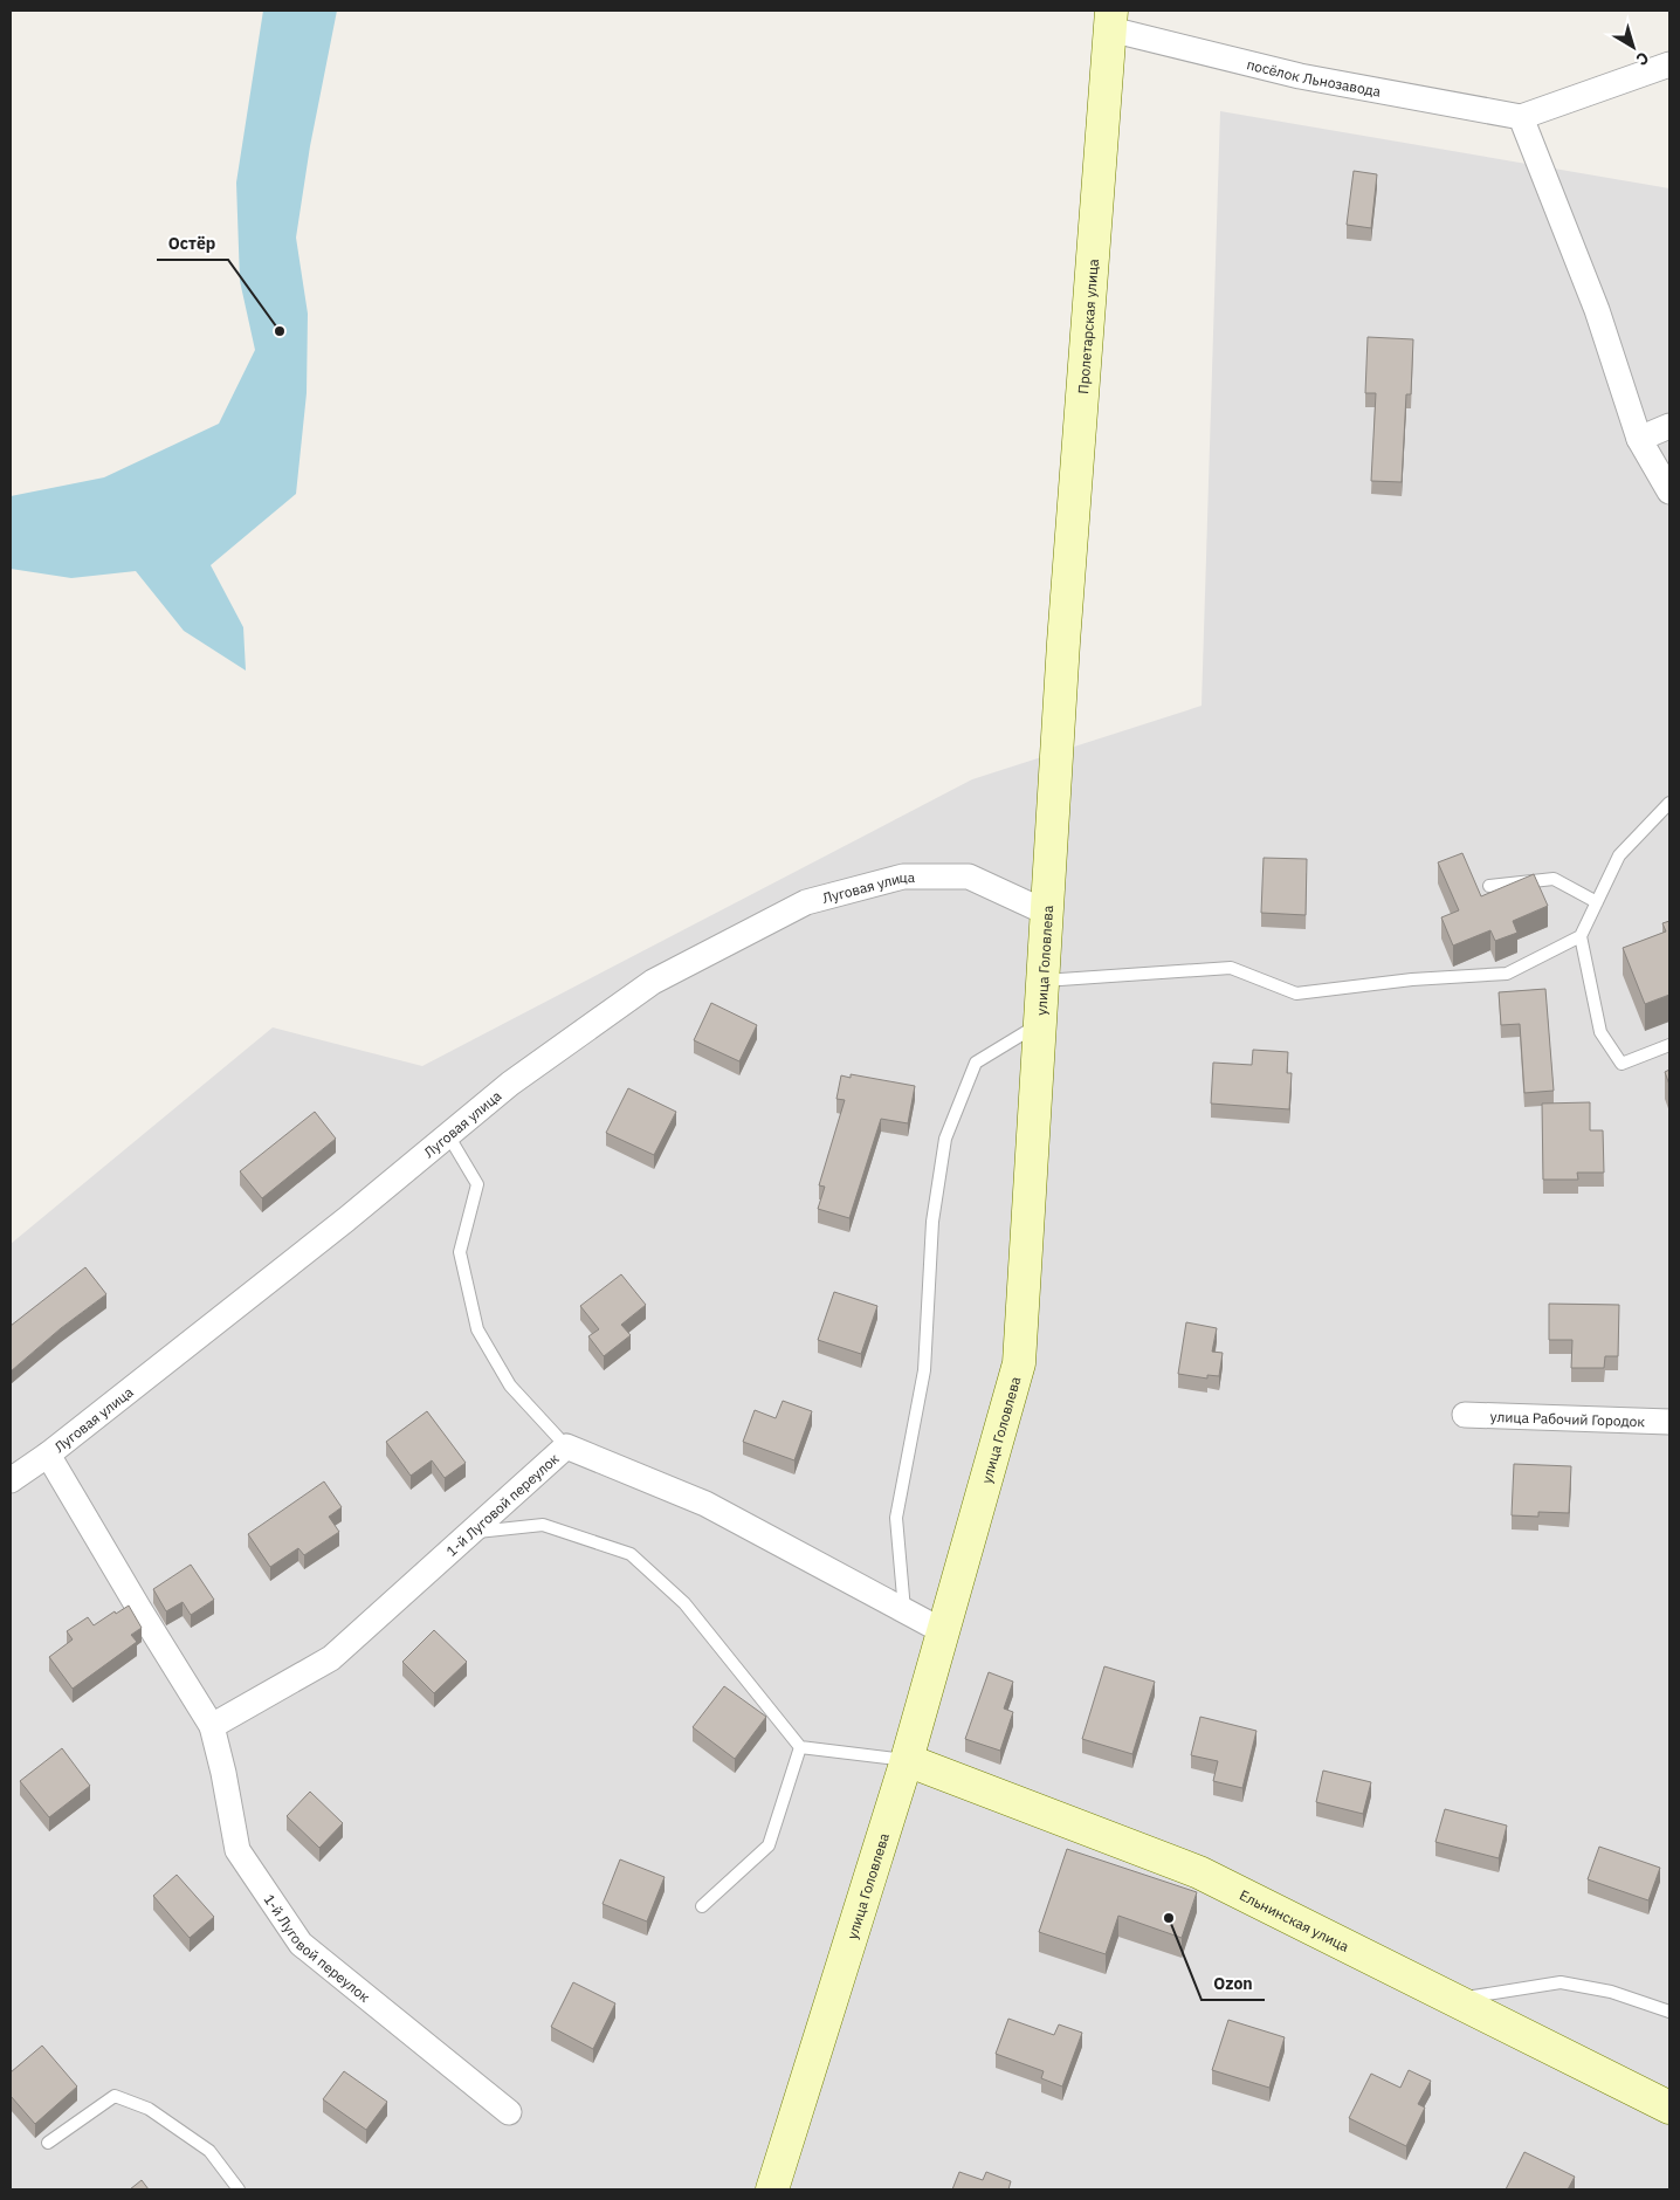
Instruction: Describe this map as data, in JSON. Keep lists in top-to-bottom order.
{
  "streets": {
    "main road": ["Пролетарская улица", "улица Головлева", "Ельнинская улица"],
    "street": [
      "посёлок Льнозавода",
      "Луговая улица",
      "улица Рабочий Городок",
      "1-й Луговой переулок"
    ]
  },
  "crossings": [
    ["посёлок Льнозавода", "Пролетарская улица"],
    ["Пролетарская улица", "улица Головлева"],
    ["Луговая улица", "улица Головлева"],
    ["Луговая улица", "1-й Луговой переулок"],
    ["улица Головлева", "1-й Луговой переулок"],
    ["улица Головлева", "Ельнинская улица"]
  ],
  "places": ["Остёр", "Ozon"],
  "north": "bottom right"
}
